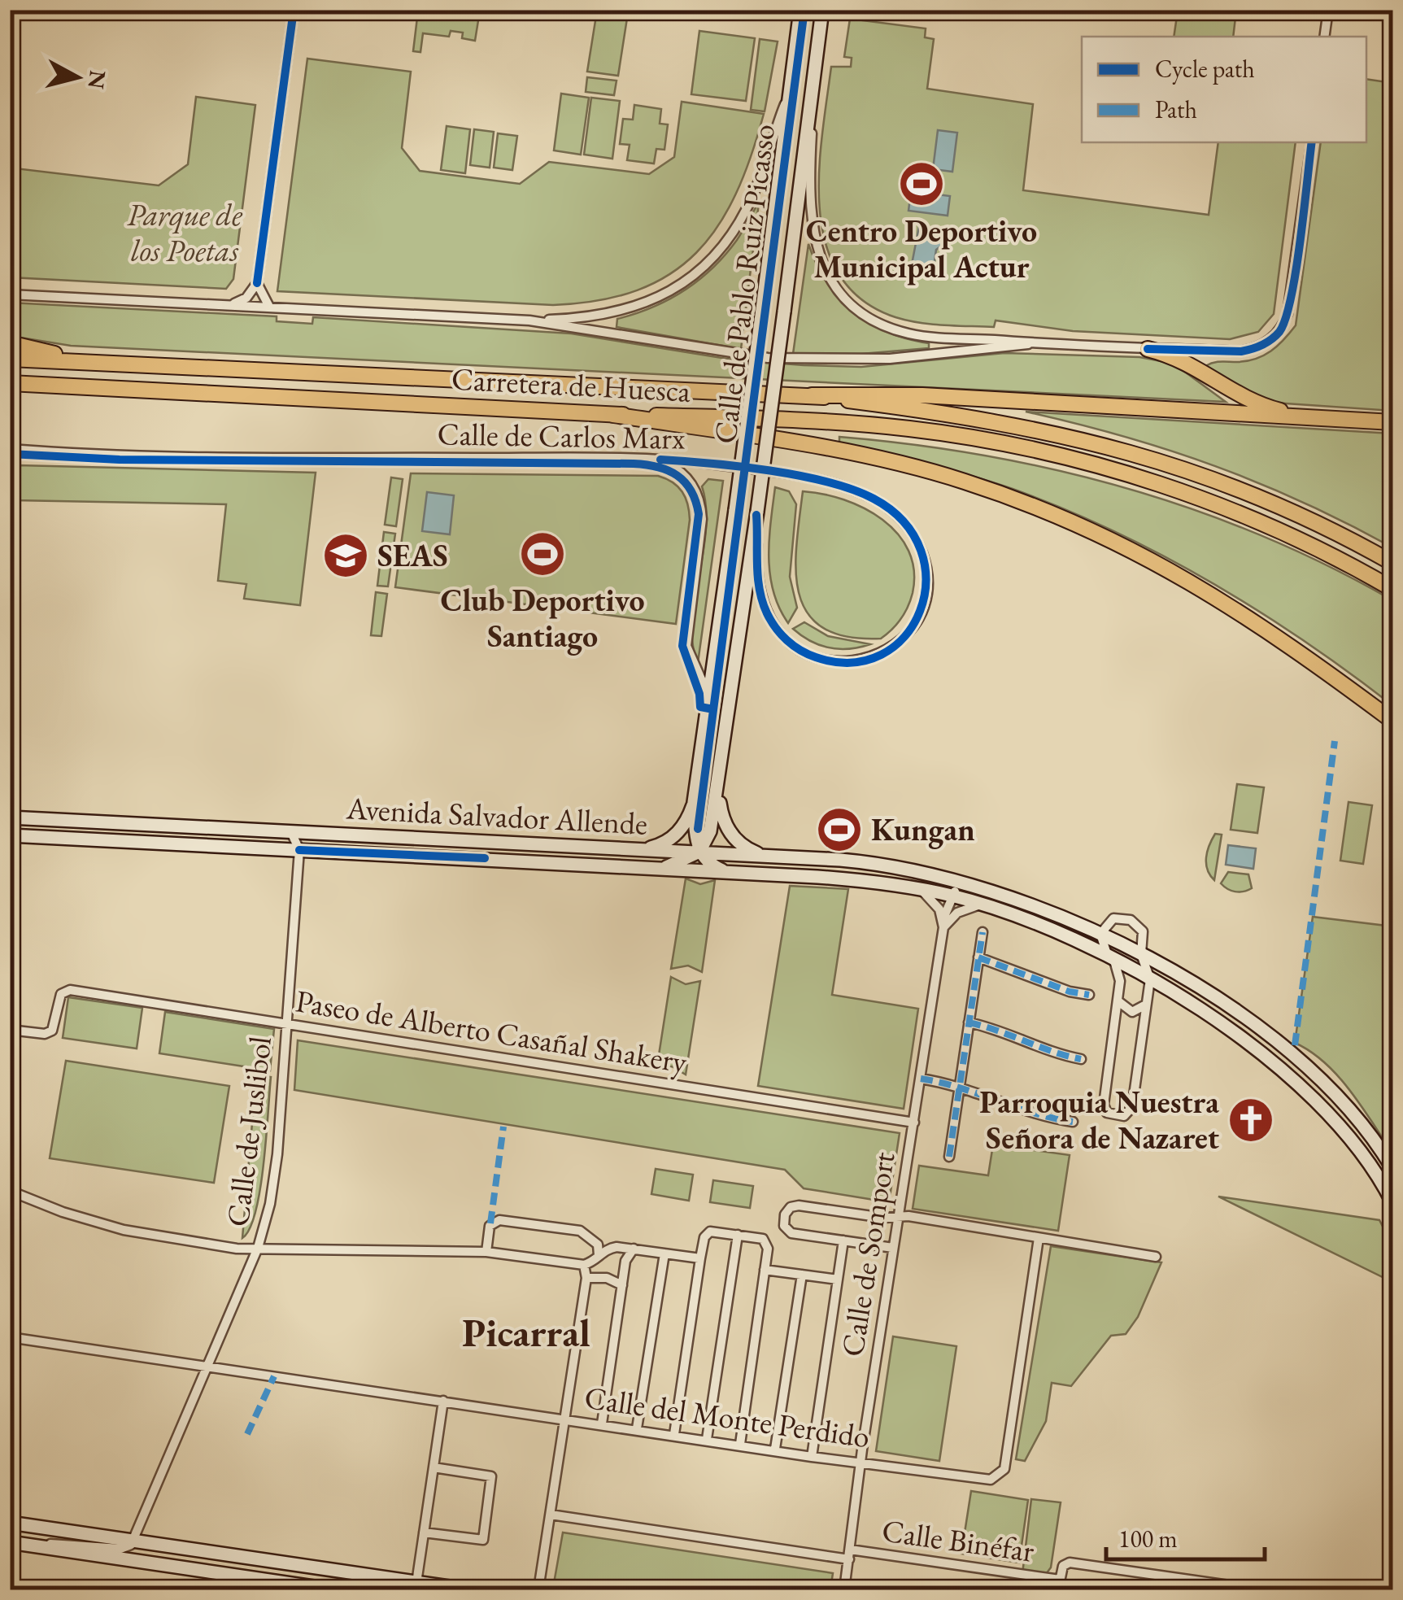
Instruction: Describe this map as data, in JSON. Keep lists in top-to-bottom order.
{
  "streets": {
    "highway": ["Carretera de Huesca"],
    "main road": ["Calle de Pablo Ruiz Picasso", "Avenida Salvador Allende"],
    "street": [
      "Calle de Carlos Marx",
      "Paseo de Alberto Casañal Shakery",
      "Calle de Juslibol",
      "Calle de Somport",
      "Calle del Monte Perdido",
      "Calle Binéfar"
    ]
  },
  "crossings": [
    ["Calle de Pablo Ruiz Picasso", "Calle de Carlos Marx"],
    ["Calle de Pablo Ruiz Picasso", "Avenida Salvador Allende"],
    ["Avenida Salvador Allende", "Calle de Juslibol"],
    ["Paseo de Alberto Casañal Shakery", "Calle de Juslibol"],
    ["Paseo de Alberto Casañal Shakery", "Calle de Somport"],
    ["Calle de Juslibol", "Calle del Monte Perdido"],
    ["Calle de Somport", "Calle del Monte Perdido"],
    ["Calle de Somport", "Calle Binéfar"]
  ],
  "districts": ["Picarral"],
  "parks": ["Parque de los Poetas"],
  "places": {
    "sports": ["Centro Deportivo Municipal Actur", "Club Deportivo Santiago", "Kungan"],
    "school or university": ["SEAS"],
    "church": ["Parroquia Nuestra Señora de Nazaret"]
  },
  "legend": ["Cycle path", "Path"],
  "scale_bar": "100 m",
  "north": "right"
}
